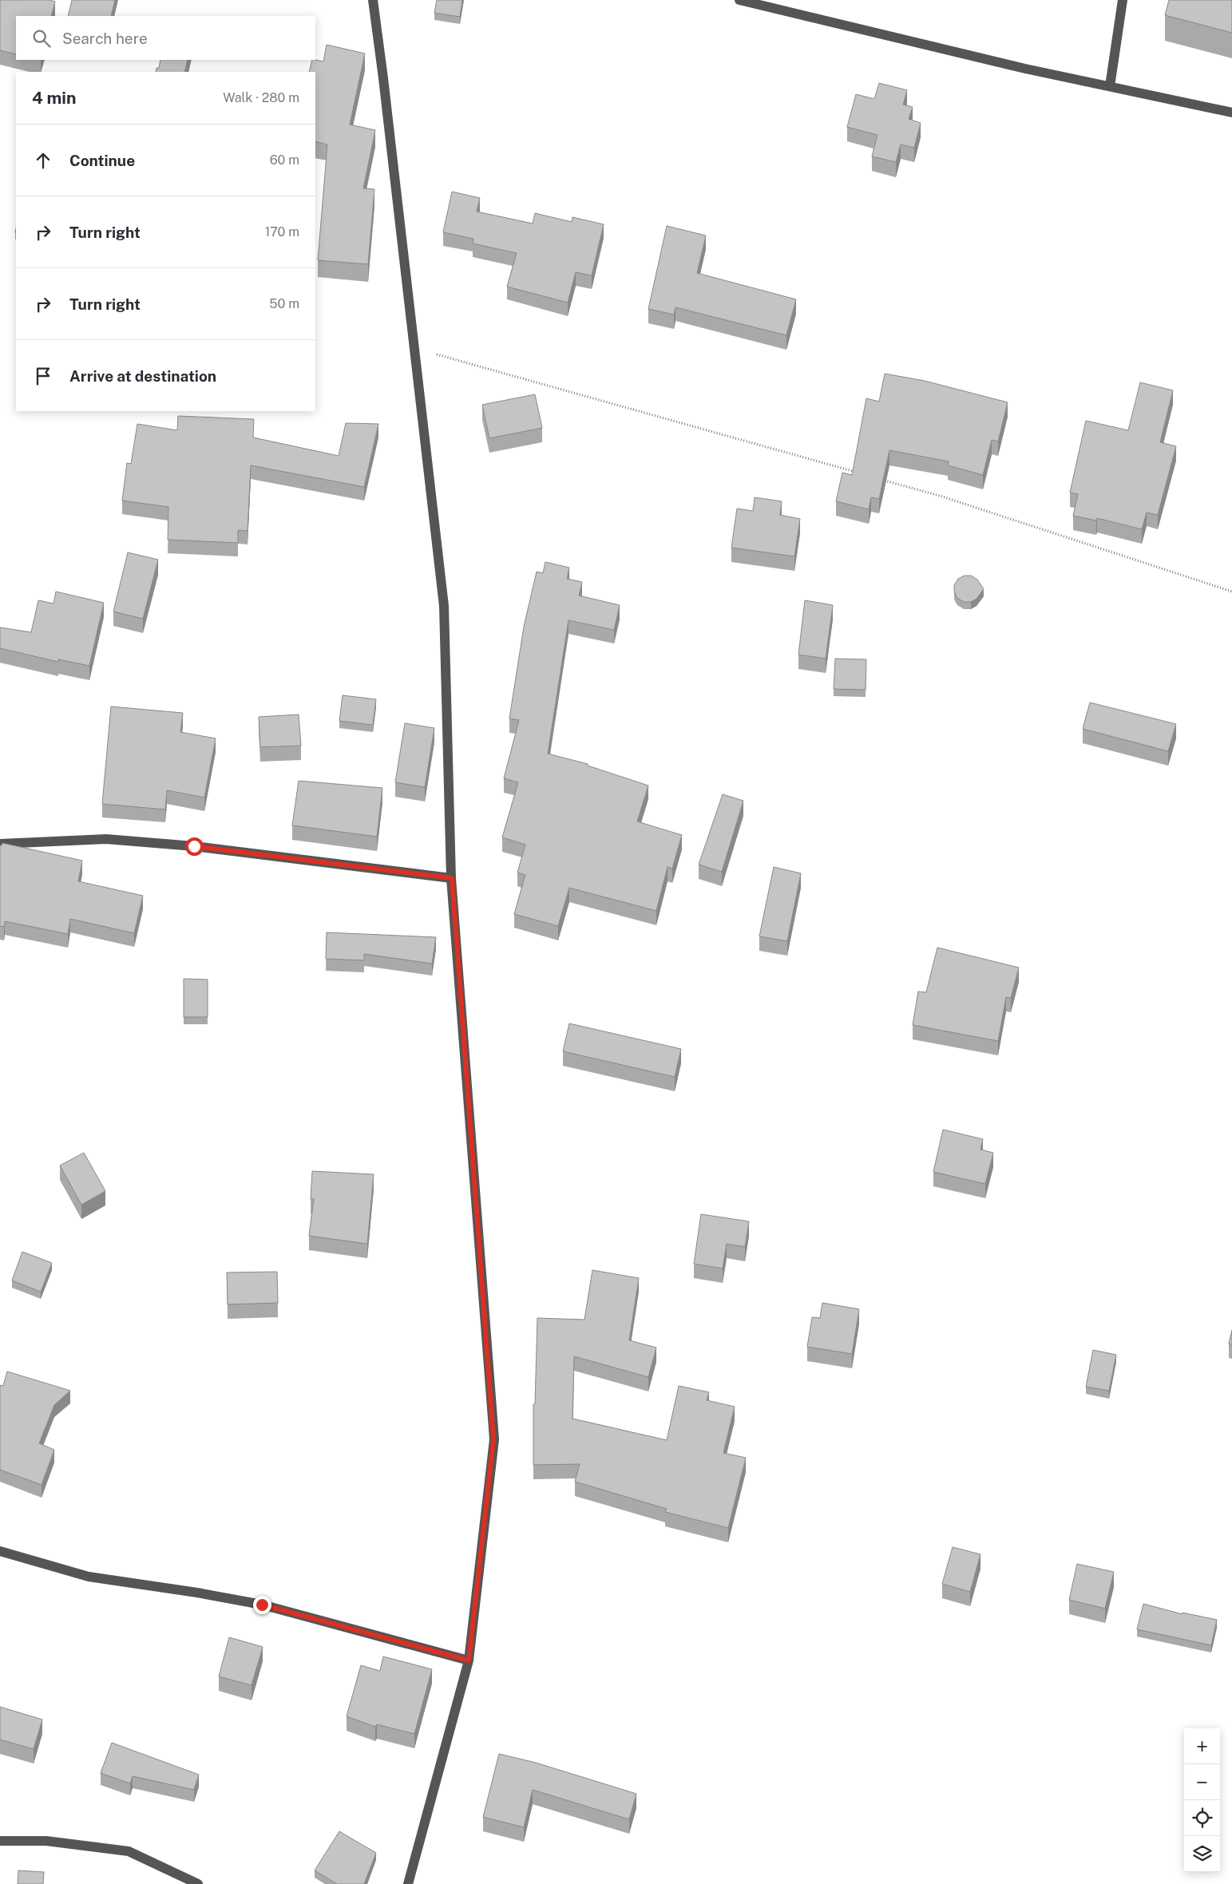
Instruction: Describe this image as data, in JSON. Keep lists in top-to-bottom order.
{
  "page": {
    "search": "Search here",
    "heading": ["4 min", "Walk · 280 m"],
    "list": [
      ["Continue", "60 m"],
      ["Turn right", "170 m"],
      ["Turn right", "50 m"],
      "Arrive at destination"
    ],
    "map_buttons": ["+", "−"]
  }
}
